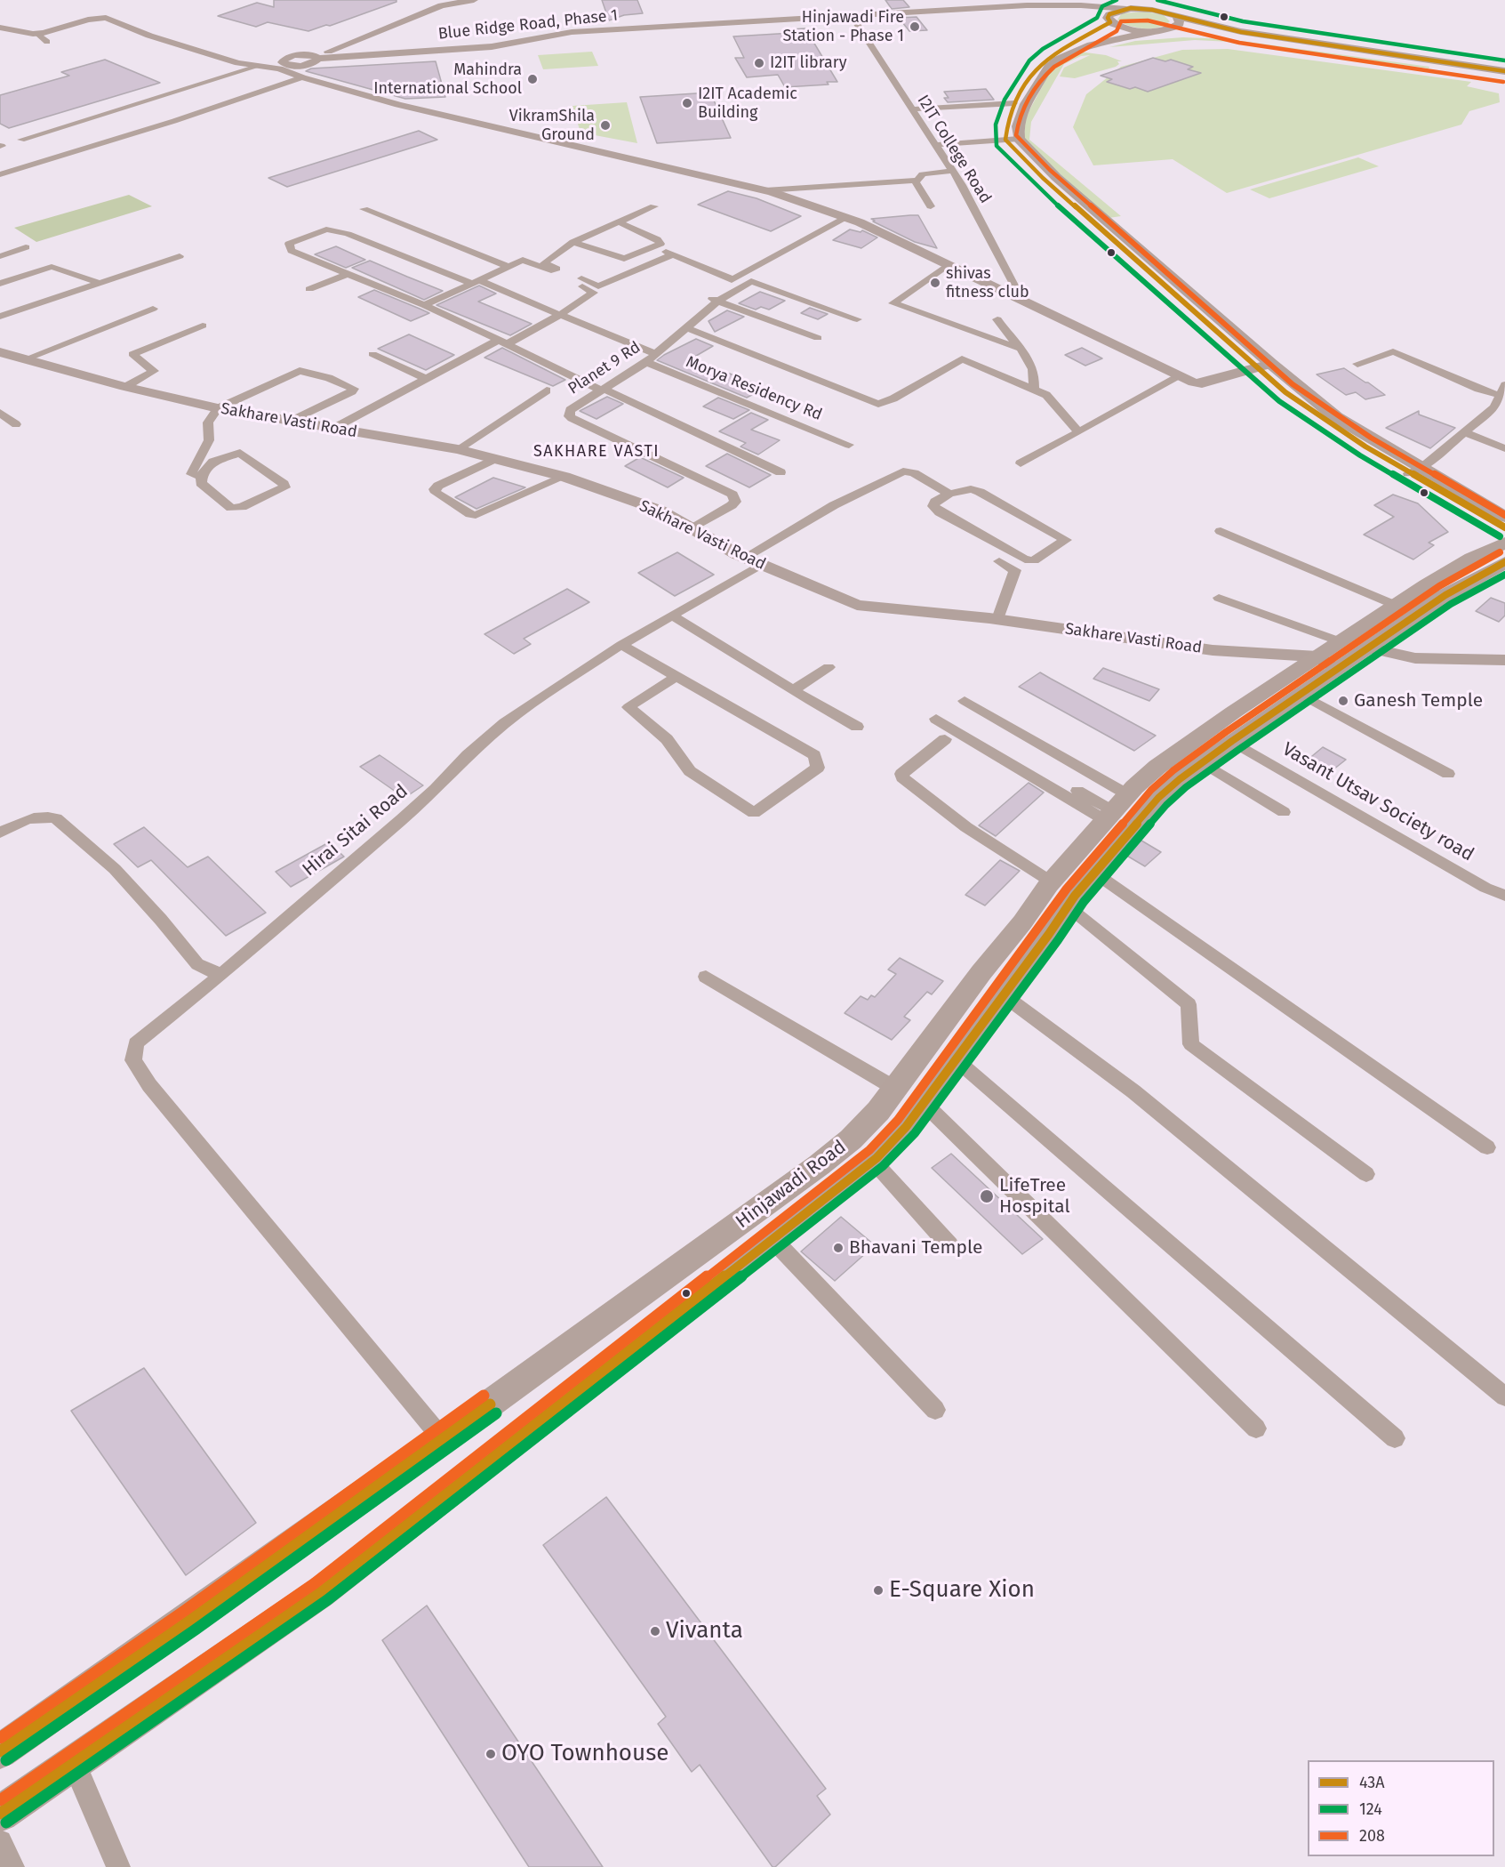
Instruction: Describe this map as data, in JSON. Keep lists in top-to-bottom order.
{
  "streets": {
    "main road": ["Hinjawadi Road"],
    "street": [
      "Blue Ridge Road, Phase 1",
      "I2IT College Road",
      "Planet 9 Rd",
      "Morya Residency Rd",
      "Sakhare Vasti Road",
      "Vasant Utsav Society road",
      "Hirai Sitai Road"
    ]
  },
  "crossings": [
    ["Blue Ridge Road, Phase 1", "I2IT College Road"],
    ["Planet 9 Rd", "Morya Residency Rd"],
    ["Planet 9 Rd", "Sakhare Vasti Road"],
    ["Sakhare Vasti Road", "Hirai Sitai Road"],
    ["Sakhare Vasti Road", "Hinjawadi Road"],
    ["Hirai Sitai Road", "Hinjawadi Road"]
  ],
  "districts": ["SAKHARE VASTI"],
  "places": [
    "Hinjawadi Fire Station - Phase 1",
    "I2IT library",
    "Mahindra International School",
    "I2IT Academic Building",
    "VikramShila Ground",
    "shivas fitness club",
    "Ganesh Temple",
    "LifeTree Hospital",
    "Bhavani Temple",
    "E-Square Xion",
    "Vivanta",
    "OYO Townhouse"
  ],
  "lines": ["transit line 124", "transit line 43A", "transit line 208"],
  "legend": ["43A", "124", "208"]
}
